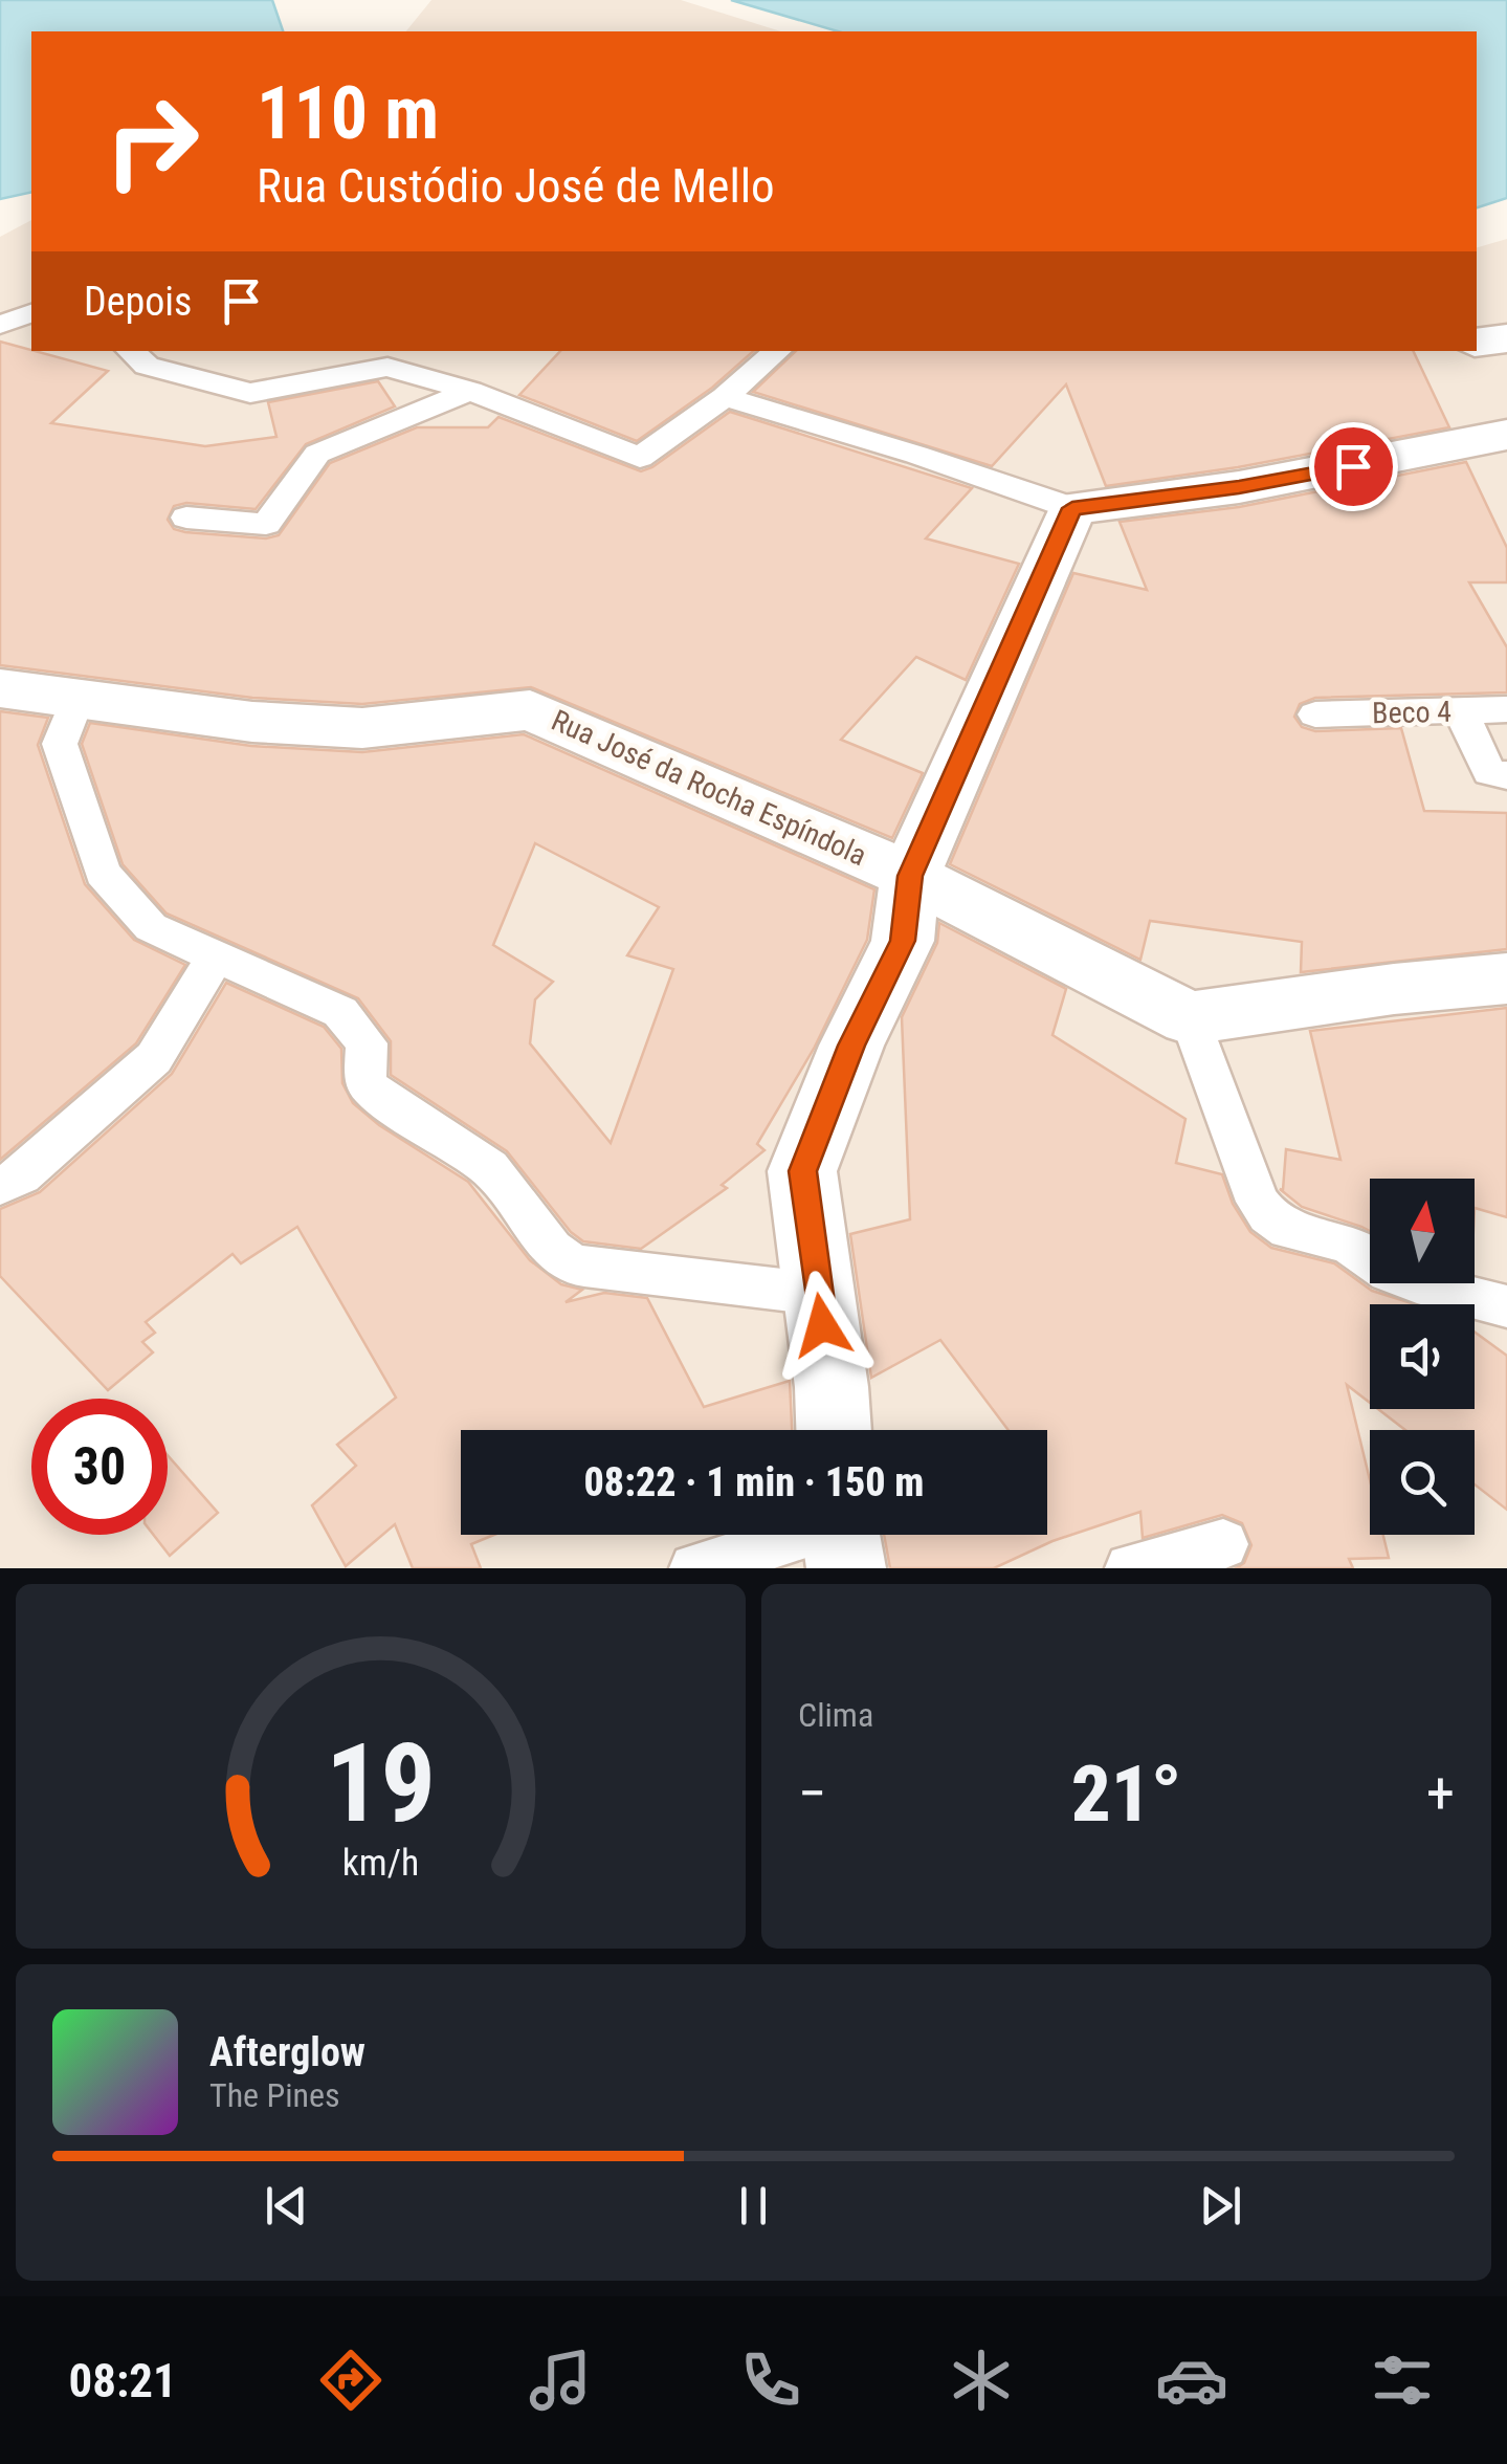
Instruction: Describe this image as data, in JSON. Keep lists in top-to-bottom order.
{
  "streets": {
    "street": ["Rua José da Rocha Espíndola"],
    "lane": ["Beco 4"]
  },
  "north": "top",
  "page": {
    "turn": ["110 m", "Rua Custódio José de Mello"],
    "then": "Depois",
    "limit": "30",
    "trip": "08:22 · 1 min · 150 m",
    "tile": "Clima",
    "heat": ["−", "21°", "+"],
    "song": ["Afterglow", "The Pines"],
    "tabs": "08:21",
    "gauge": ["19", "km/h"]
  }
}
